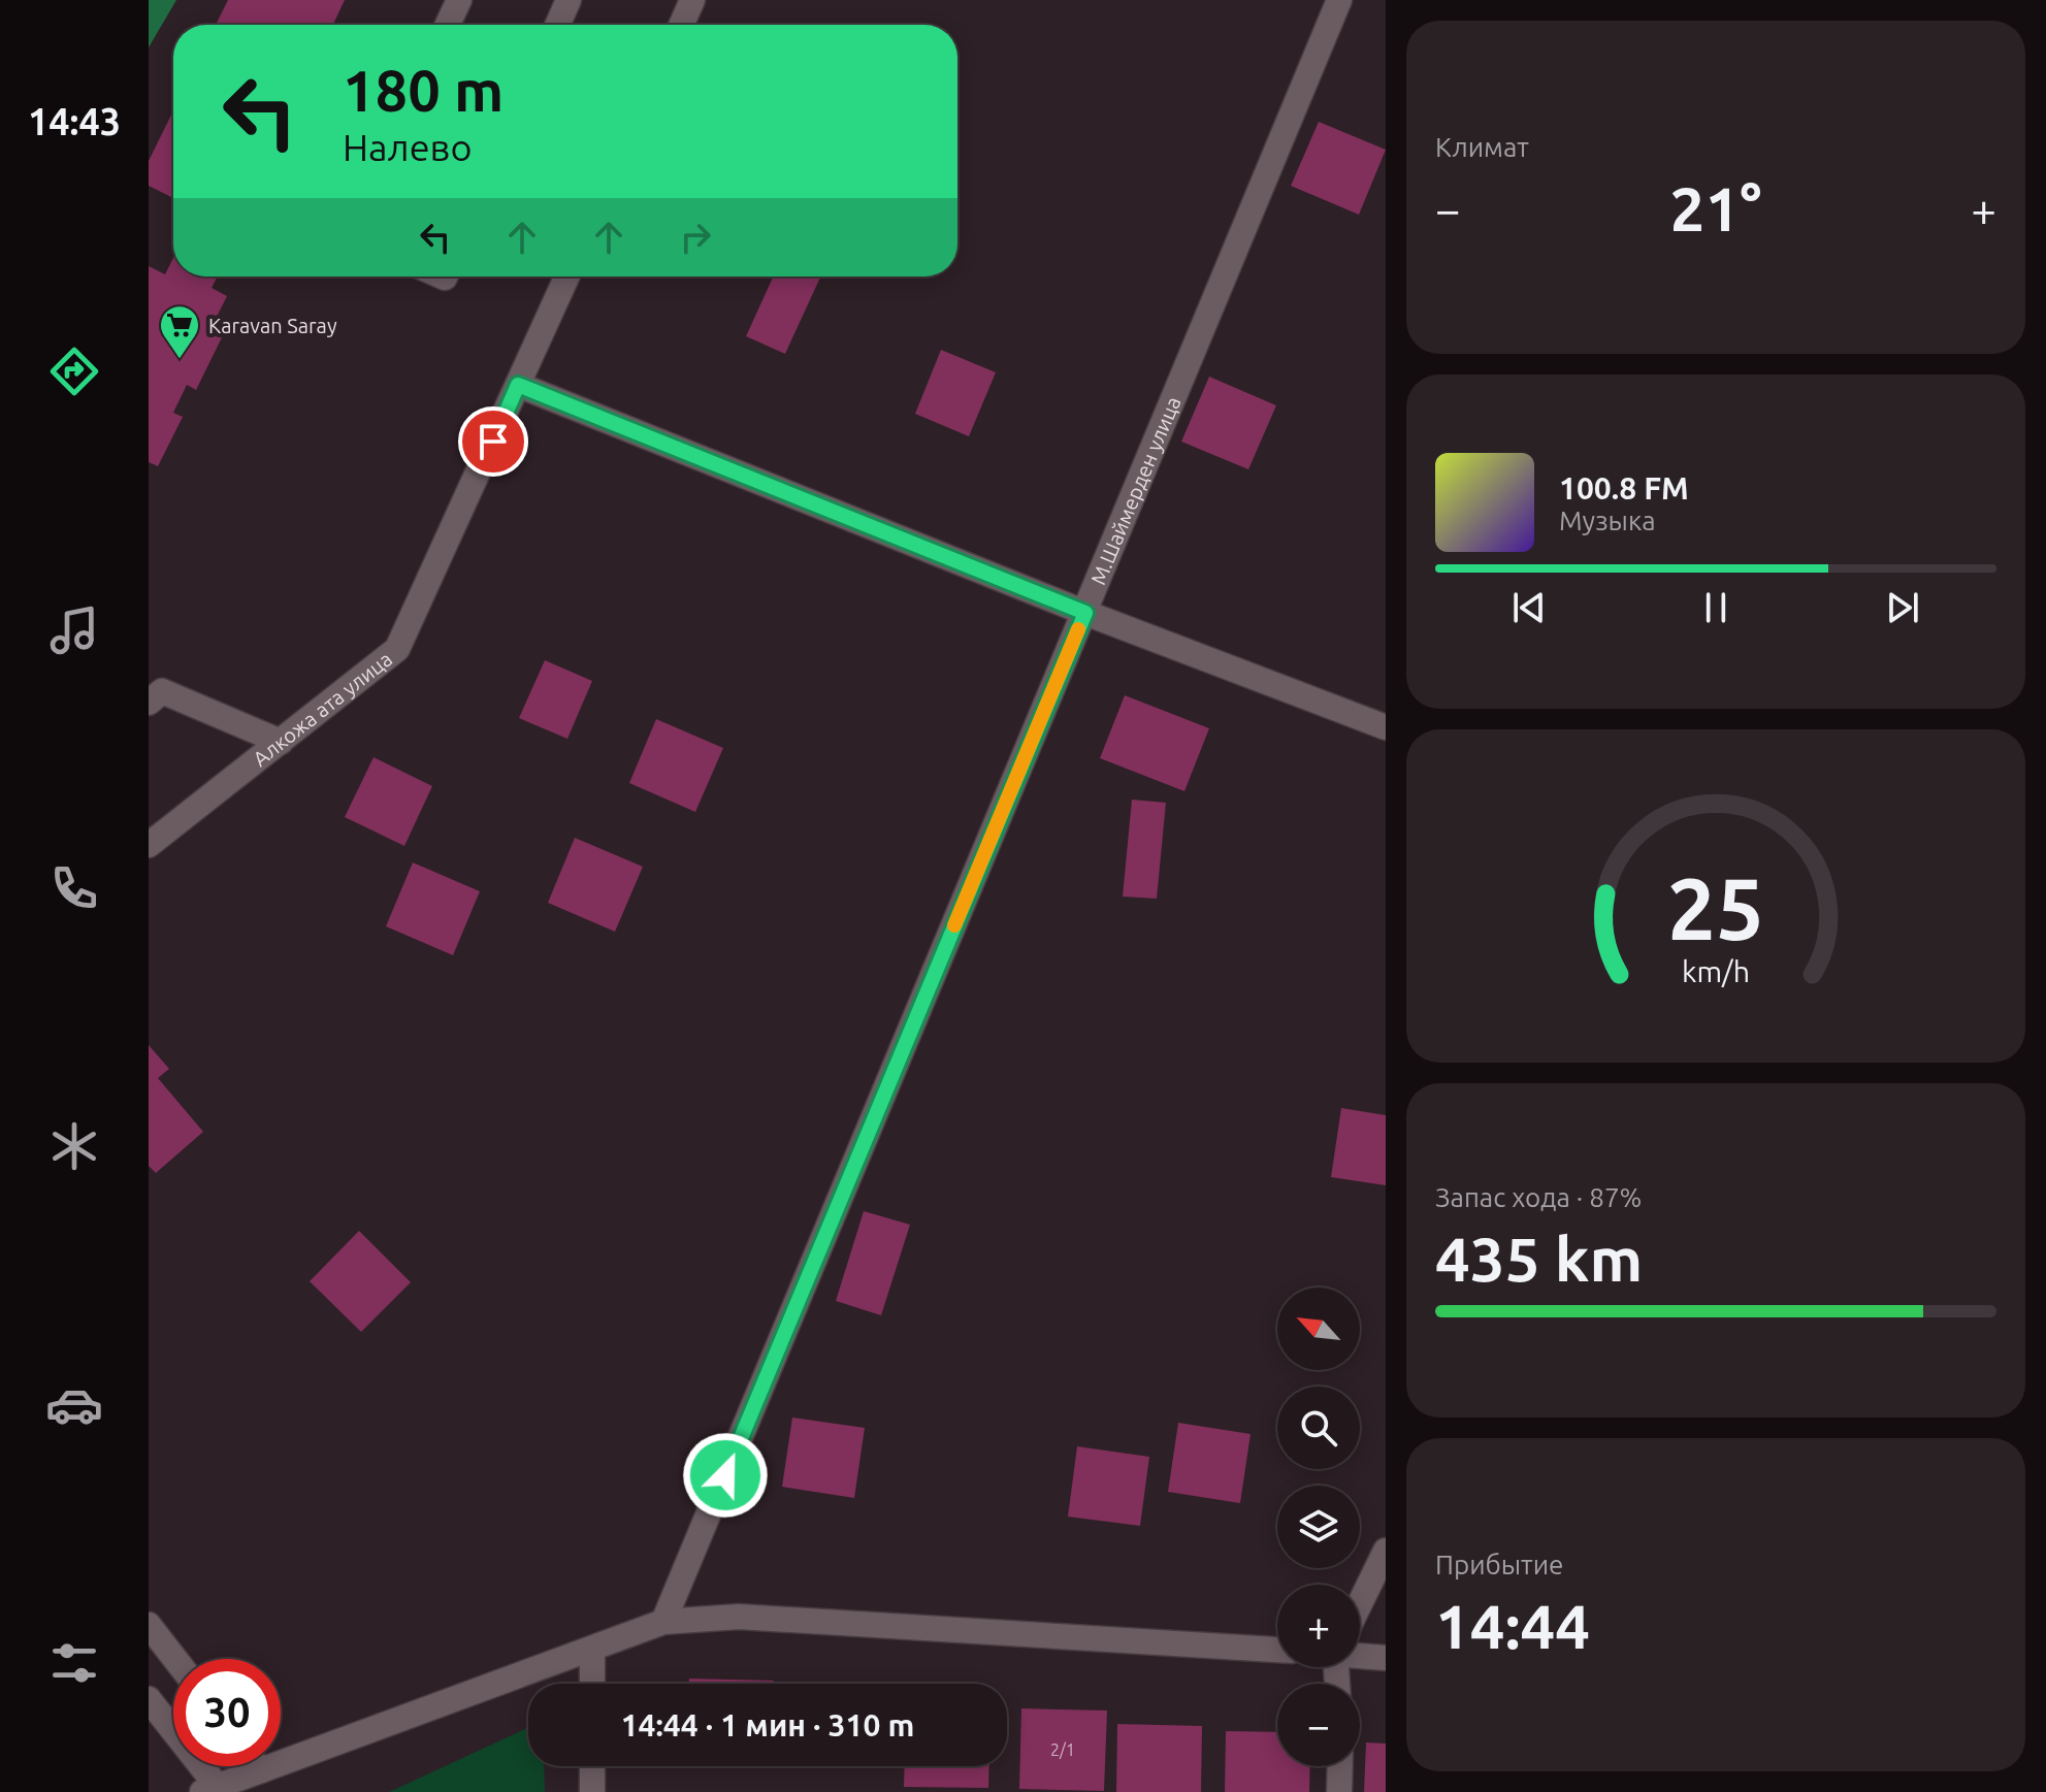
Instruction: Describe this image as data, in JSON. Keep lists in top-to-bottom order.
{
  "streets": {
    "street": ["М.Шаймерден улица", "Алкожа ата улица"]
  },
  "places": {
    "supermarket": ["Karavan Saray"]
  },
  "house_numbers": ["2/1"],
  "north": "top left",
  "page": {
    "tabs": "14:43",
    "tile": [
      "Климат",
      ["Запас хода · 87%", "435 km"],
      ["Прибытие", "14:44"]
    ],
    "turn": ["180 m", "Налево"],
    "heat": ["−", "21°", "+"],
    "song": ["100.8 FM", "Музыка"],
    "map_buttons": ["+", "−"],
    "limit": "30",
    "trip": "14:44 · 1 мин · 310 m",
    "gauge": ["25", "km/h"]
  }
}
